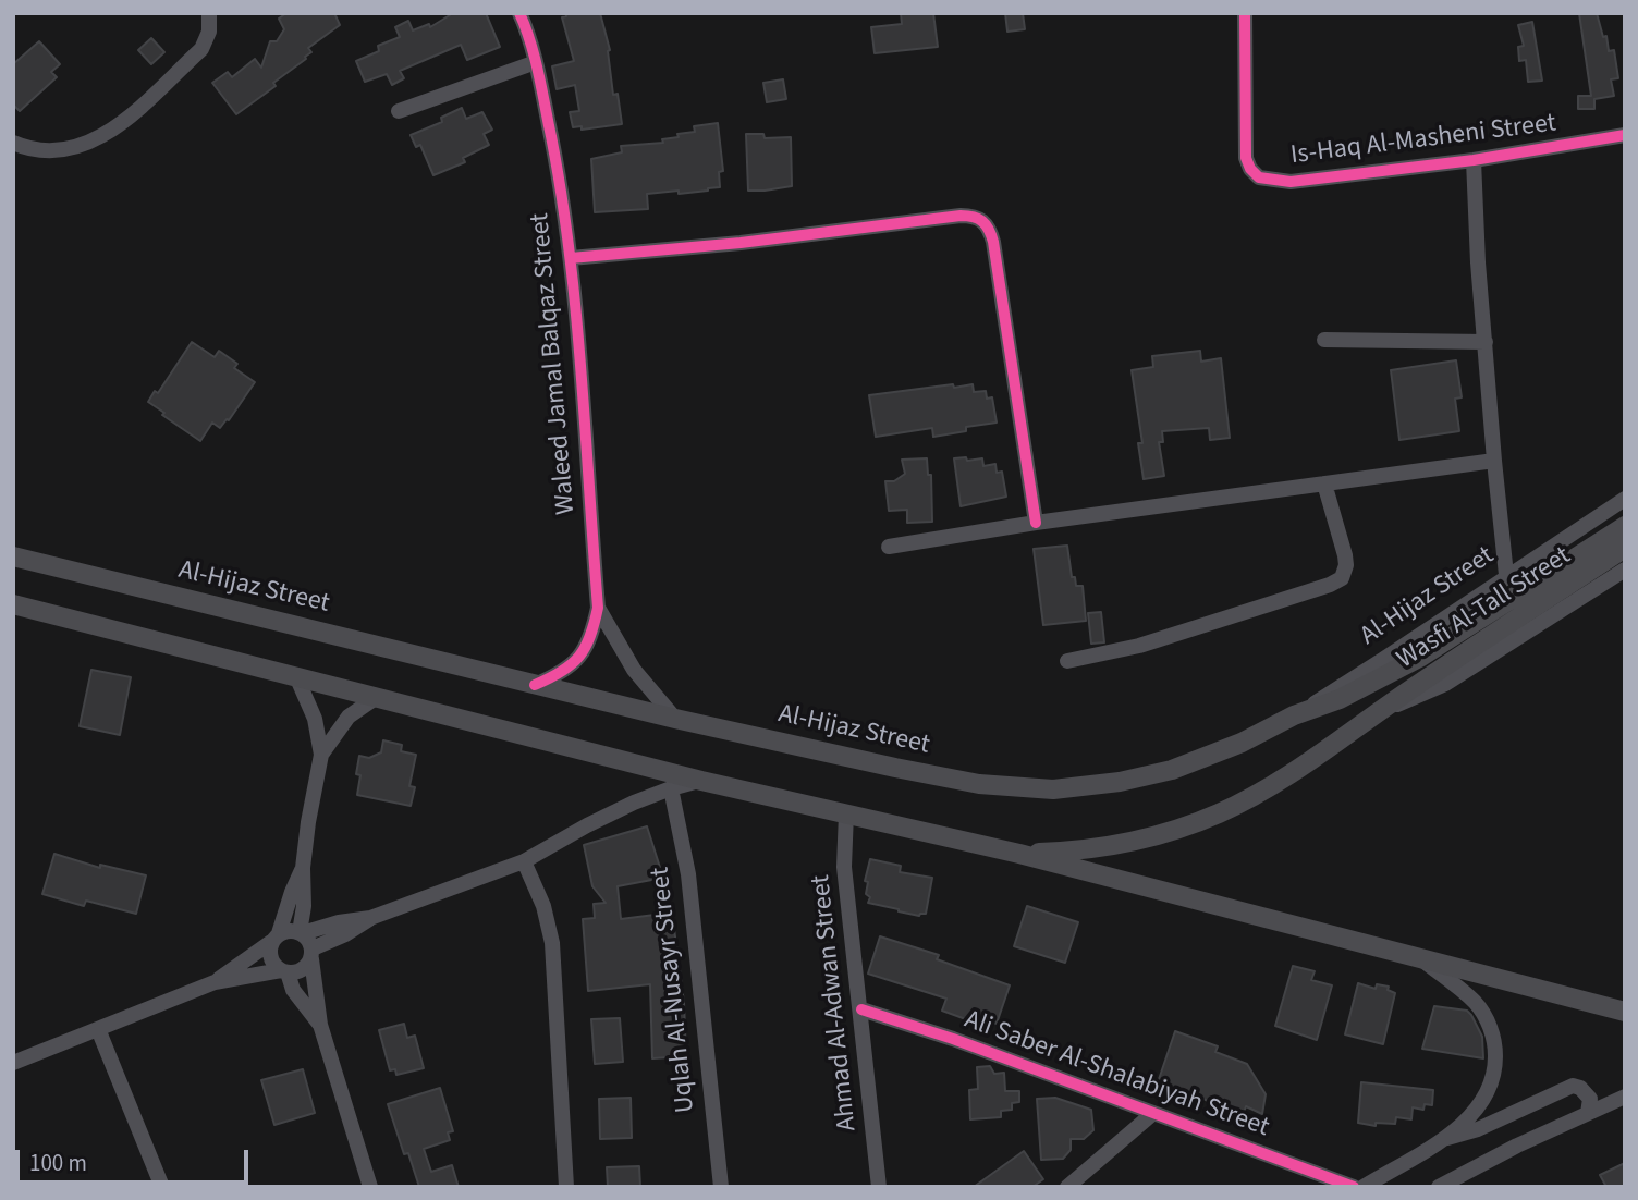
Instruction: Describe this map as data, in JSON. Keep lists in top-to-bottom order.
{
  "streets": {
    "main road": ["Al-Hijaz Street", "Wasfi Al-Tall Street"],
    "street": [
      "Is-Haq Al-Masheni Street",
      "Waleed Jamal Balqaz Street",
      "Uqlah Al-Nusayr Street",
      "Ahmad Al-Adwan Street",
      "Ali Saber Al-Shalabiyah Street"
    ]
  },
  "crossings": [
    ["Waleed Jamal Balqaz Street", "Al-Hijaz Street"],
    ["Al-Hijaz Street", "Wasfi Al-Tall Street"],
    ["Ahmad Al-Adwan Street", "Ali Saber Al-Shalabiyah Street"]
  ],
  "scale_bar": "100 m"
}
